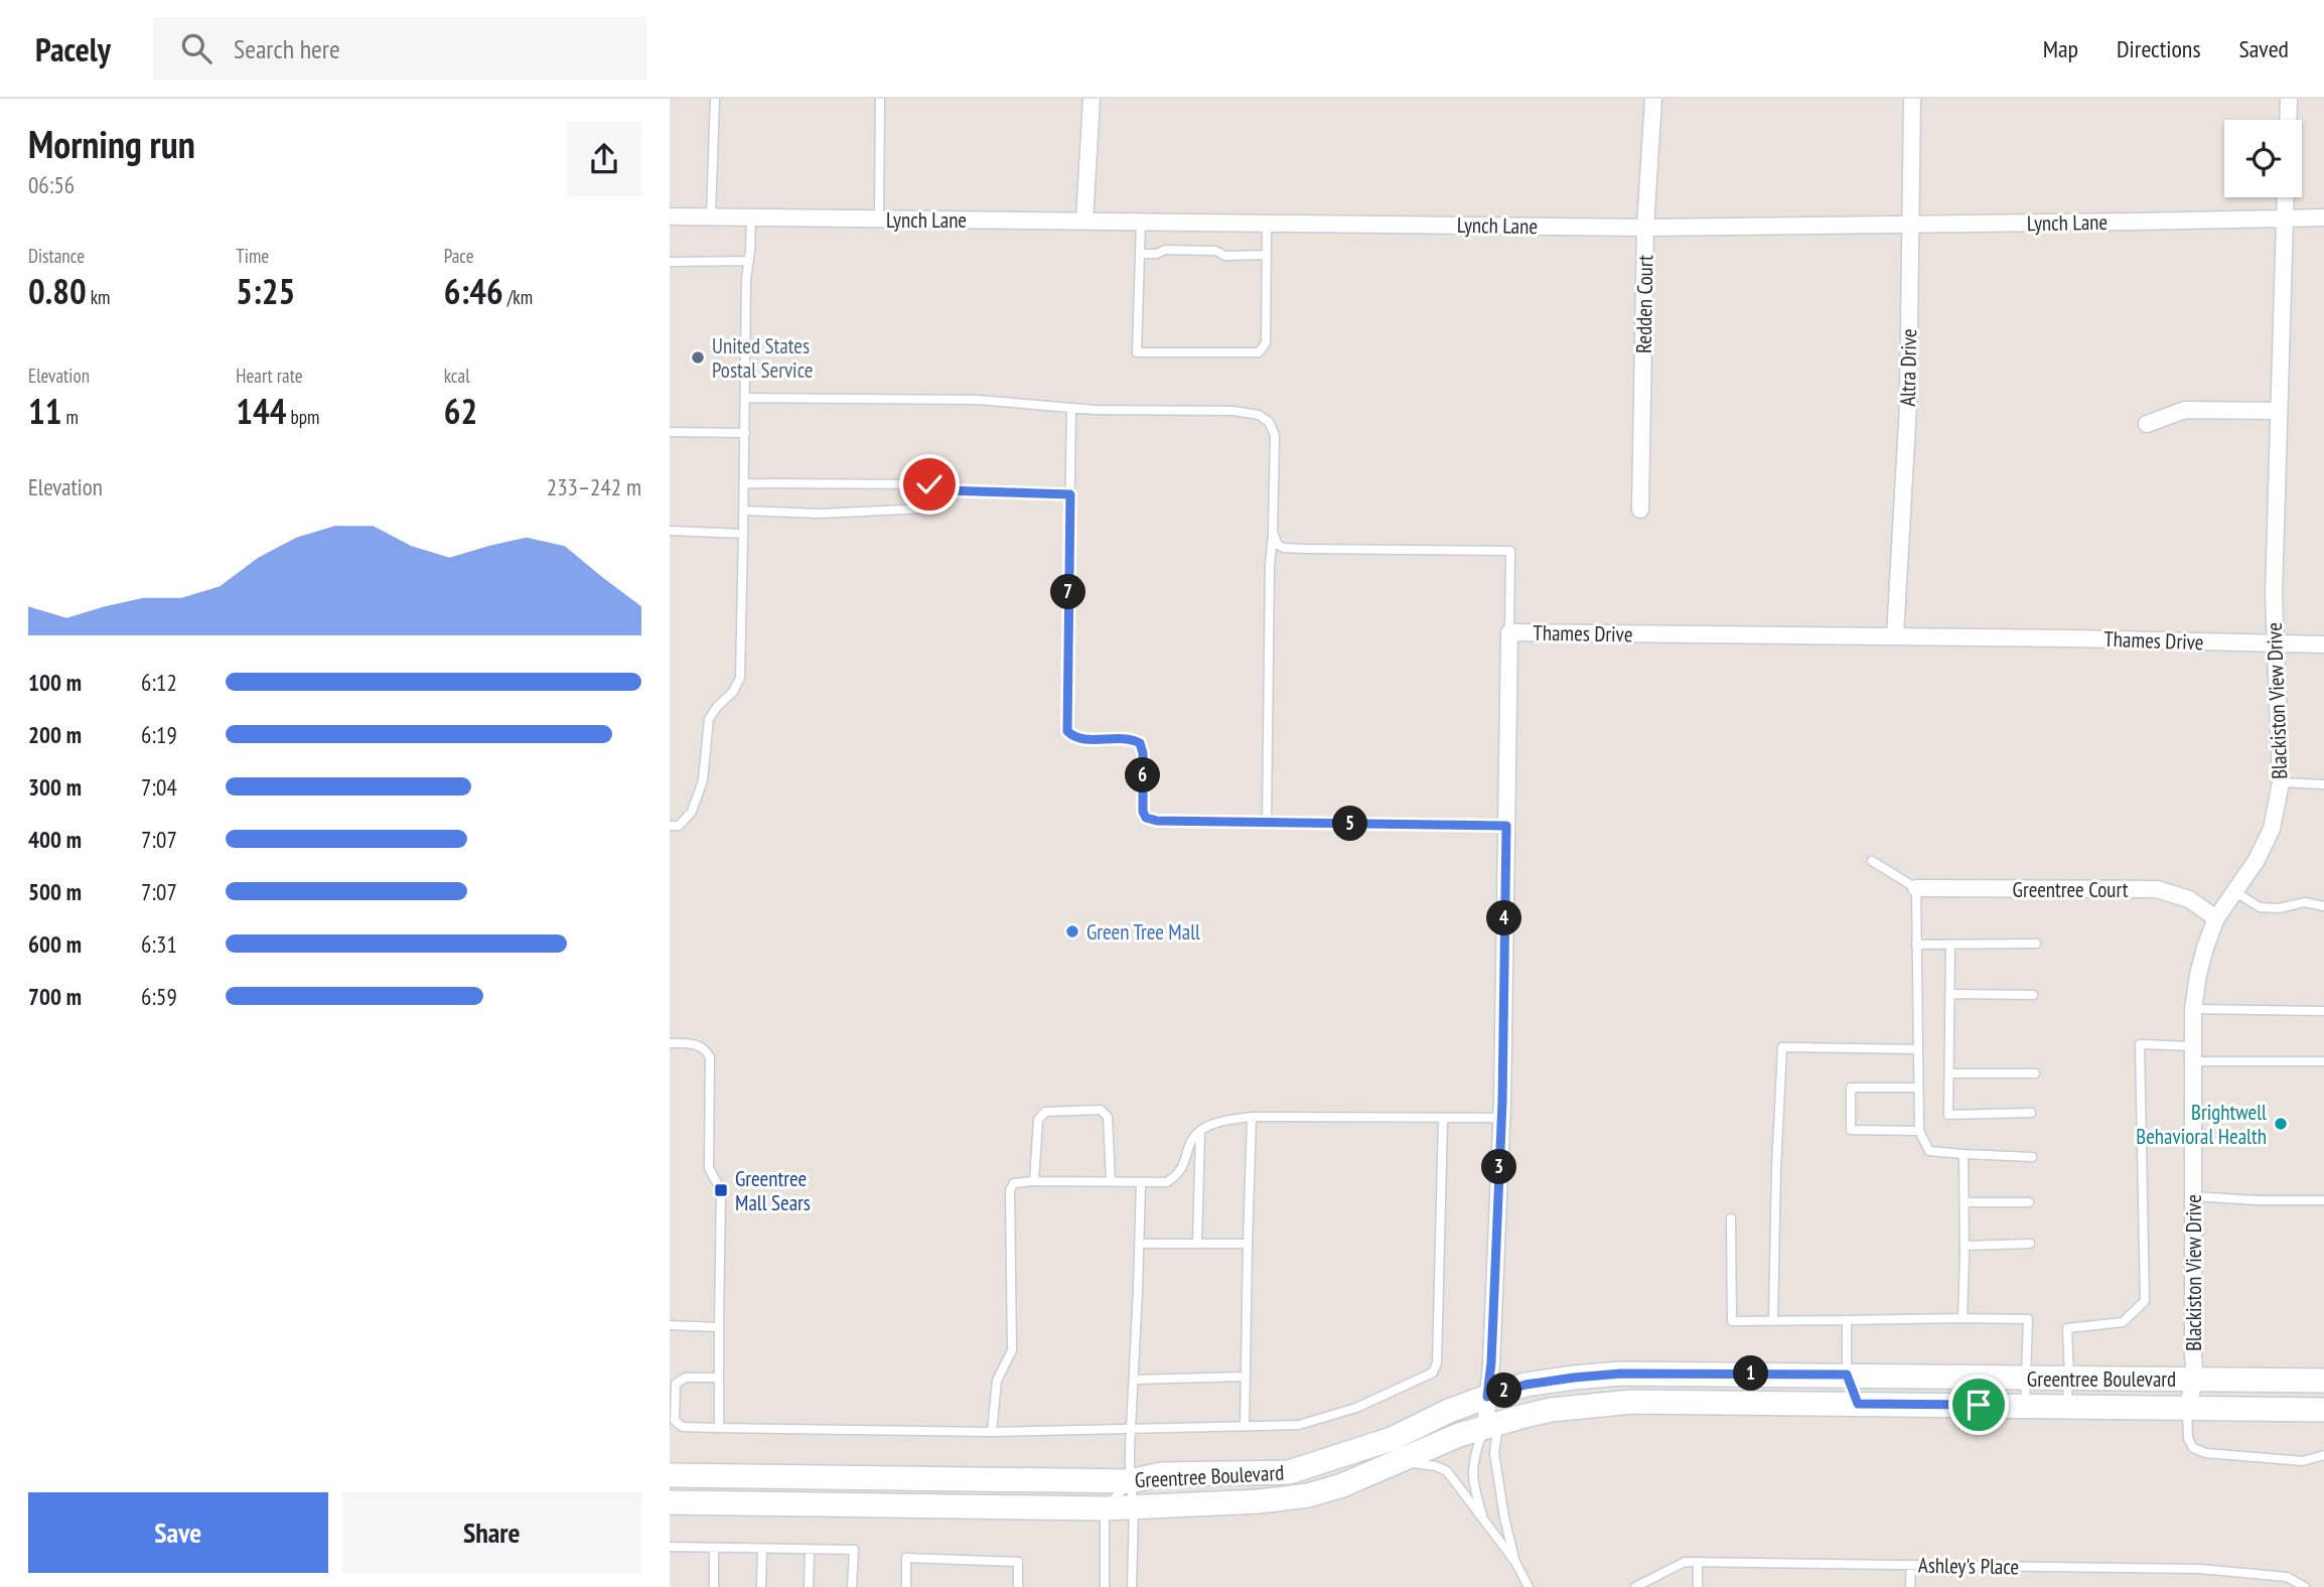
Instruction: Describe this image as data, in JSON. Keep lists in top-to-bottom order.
{
  "streets": {
    "main road": ["Greentree Boulevard"],
    "street": [
      "Lynch Lane",
      "Redden Court",
      "Altra Drive",
      "Thames Drive",
      "Blackiston View Drive",
      "Greentree Court"
    ],
    "lane": ["Ashley's Place"]
  },
  "crossings": [
    ["Lynch Lane", "Redden Court"],
    ["Lynch Lane", "Altra Drive"],
    ["Lynch Lane", "Blackiston View Drive"],
    ["Altra Drive", "Thames Drive"],
    ["Thames Drive", "Blackiston View Drive"],
    ["Thames Drive", "Greentree Boulevard"],
    ["Blackiston View Drive", "Greentree Court"],
    ["Blackiston View Drive", "Greentree Boulevard"]
  ],
  "places": {
    "other": ["United States Postal Service", "Green Tree Mall", "Brightwell Behavioral Health"],
    "transit": ["Greentree Mall Sears"]
  },
  "page": {
    "header": "Pacely",
    "search": "Search here",
    "nav": ["Map", "Directions", "Saved"],
    "heading": ["Morning run", "06:56"],
    "stats": [
      ["Distance", "0.80 km"],
      ["Time", "5:25"],
      ["Pace", "6:46 /km"],
      ["Elevation", "11 m"],
      ["Heart rate", "144 bpm"],
      ["kcal", "62"]
    ],
    "chart": ["Elevation", "233–242 m"],
    "pins": [
      "7",
      "6",
      "5",
      "4",
      "3",
      "1",
      "2"
    ],
    "list": [
      {
        "name": "100 m",
        "note": "6:12"
      },
      {
        "name": "200 m",
        "note": "6:19"
      },
      {
        "name": "300 m",
        "note": "7:04"
      },
      {
        "name": "400 m",
        "note": "7:07"
      },
      {
        "name": "500 m",
        "note": "7:07"
      },
      {
        "name": "600 m",
        "note": "6:31"
      },
      {
        "name": "700 m",
        "note": "6:59"
      }
    ],
    "buttons": ["Save", "Share"]
  }
}
